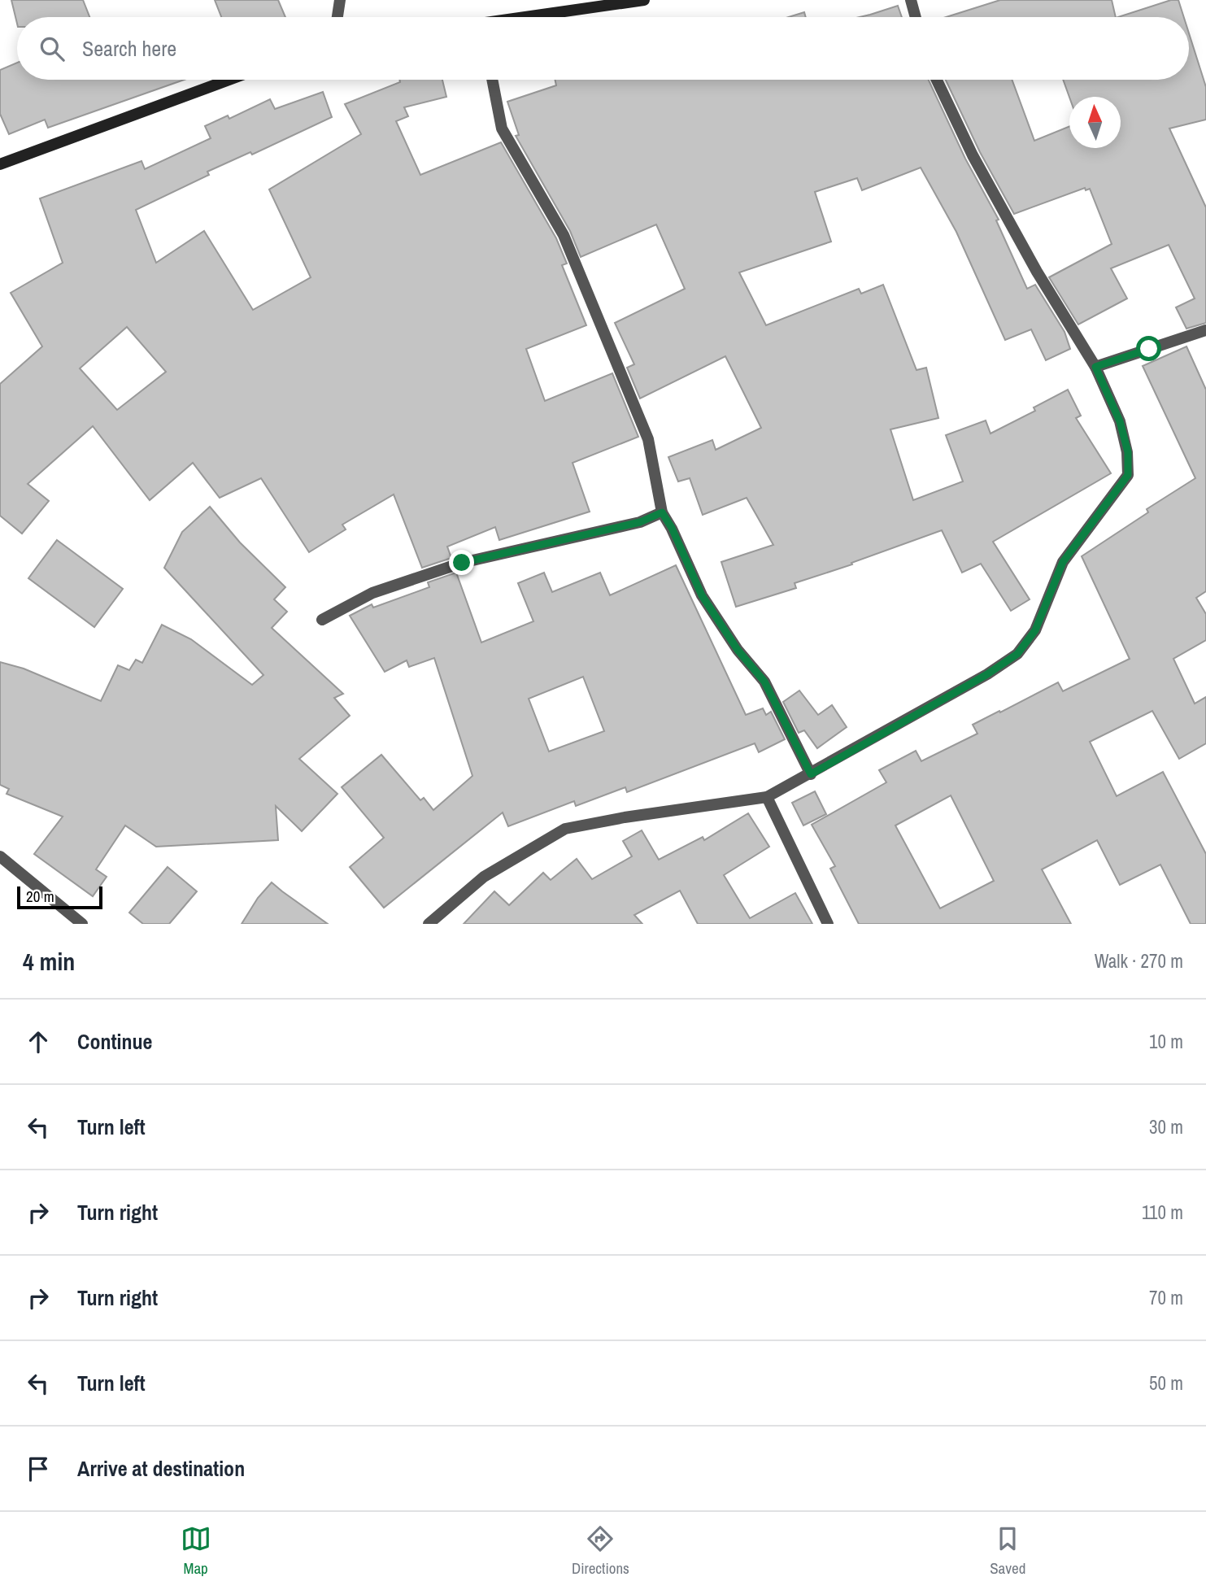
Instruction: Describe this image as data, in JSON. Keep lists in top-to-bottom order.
{
  "scale_bar": "20 m",
  "north": "top",
  "page": {
    "search": "Search here",
    "scale": "20 m",
    "heading": ["4 min", "Walk · 270 m"],
    "list": [
      ["Continue", "10 m"],
      ["Turn left", "30 m"],
      ["Turn right", "110 m"],
      ["Turn right", "70 m"],
      ["Turn left", "50 m"],
      "Arrive at destination"
    ],
    "nav": ["Map", "Directions", "Saved"]
  }
}
